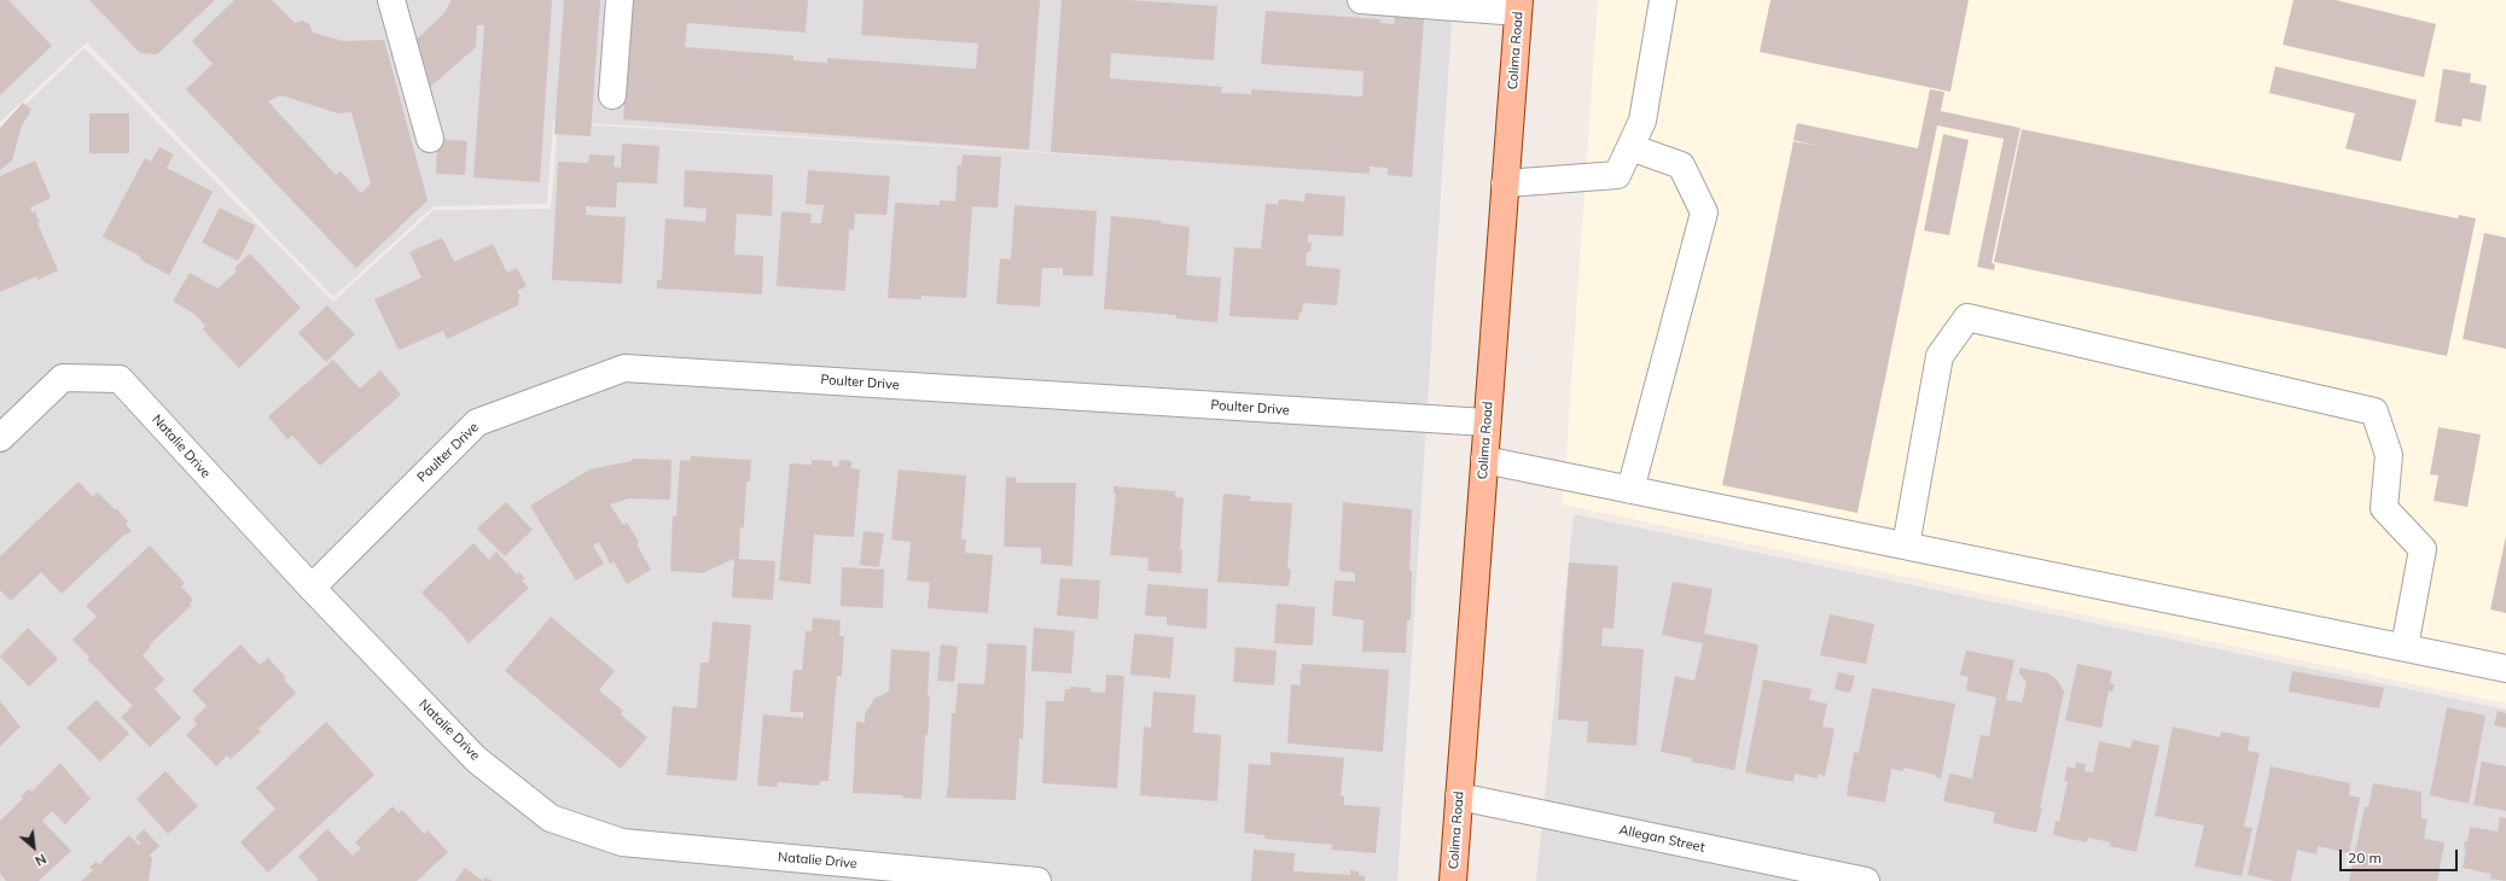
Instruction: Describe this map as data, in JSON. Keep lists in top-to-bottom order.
{
  "streets": {
    "main road": ["Colima Road"],
    "street": ["Poulter Drive", "Natalie Drive", "Allegan Street"]
  },
  "crossings": [
    ["Colima Road", "Poulter Drive"],
    ["Colima Road", "Allegan Street"],
    ["Poulter Drive", "Natalie Drive"]
  ],
  "scale_bar": "20 m",
  "north": "bottom right"
}
